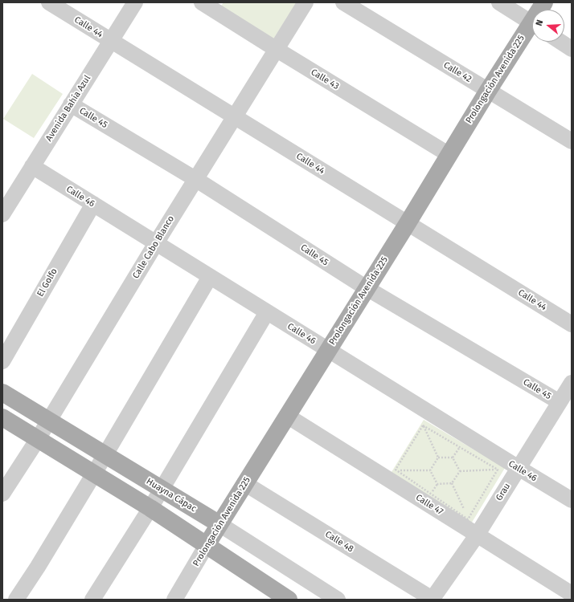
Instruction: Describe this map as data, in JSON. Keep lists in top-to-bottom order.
{
  "streets": {
    "main road": ["Prolongación Avenida 225", "Huayna Cápac"],
    "street": [
      "Calle 44",
      "Calle 42",
      "Calle 43",
      "Avenida Bahía Azul",
      "Calle 45",
      "Calle 46",
      "Calle Cabo Blanco",
      "El Golfo",
      "Grau",
      "Calle 47",
      "Calle 48"
    ]
  },
  "crossings": [
    ["Calle 44", "Prolongación Avenida 225"],
    ["Calle 44", "Avenida Bahía Azul"],
    ["Calle 44", "Calle Cabo Blanco"],
    ["Calle 42", "Prolongación Avenida 225"],
    ["Calle 43", "Prolongación Avenida 225"],
    ["Calle 43", "Calle Cabo Blanco"],
    ["Prolongación Avenida 225", "Calle 45"],
    ["Prolongación Avenida 225", "Calle 46"],
    ["Prolongación Avenida 225", "Huayna Cápac"],
    ["Prolongación Avenida 225", "Calle 47"],
    ["Prolongación Avenida 225", "Calle 48"],
    ["Avenida Bahía Azul", "Calle 45"],
    ["Avenida Bahía Azul", "Calle 46"],
    ["Calle 45", "Calle Cabo Blanco"],
    ["Calle 45", "Grau"],
    ["Calle 46", "Calle Cabo Blanco"],
    ["Calle 46", "El Golfo"],
    ["Calle 46", "Grau"],
    ["Calle Cabo Blanco", "Huayna Cápac"],
    ["Grau", "Calle 47"],
    ["Grau", "Calle 48"]
  ],
  "north": "left"
}
